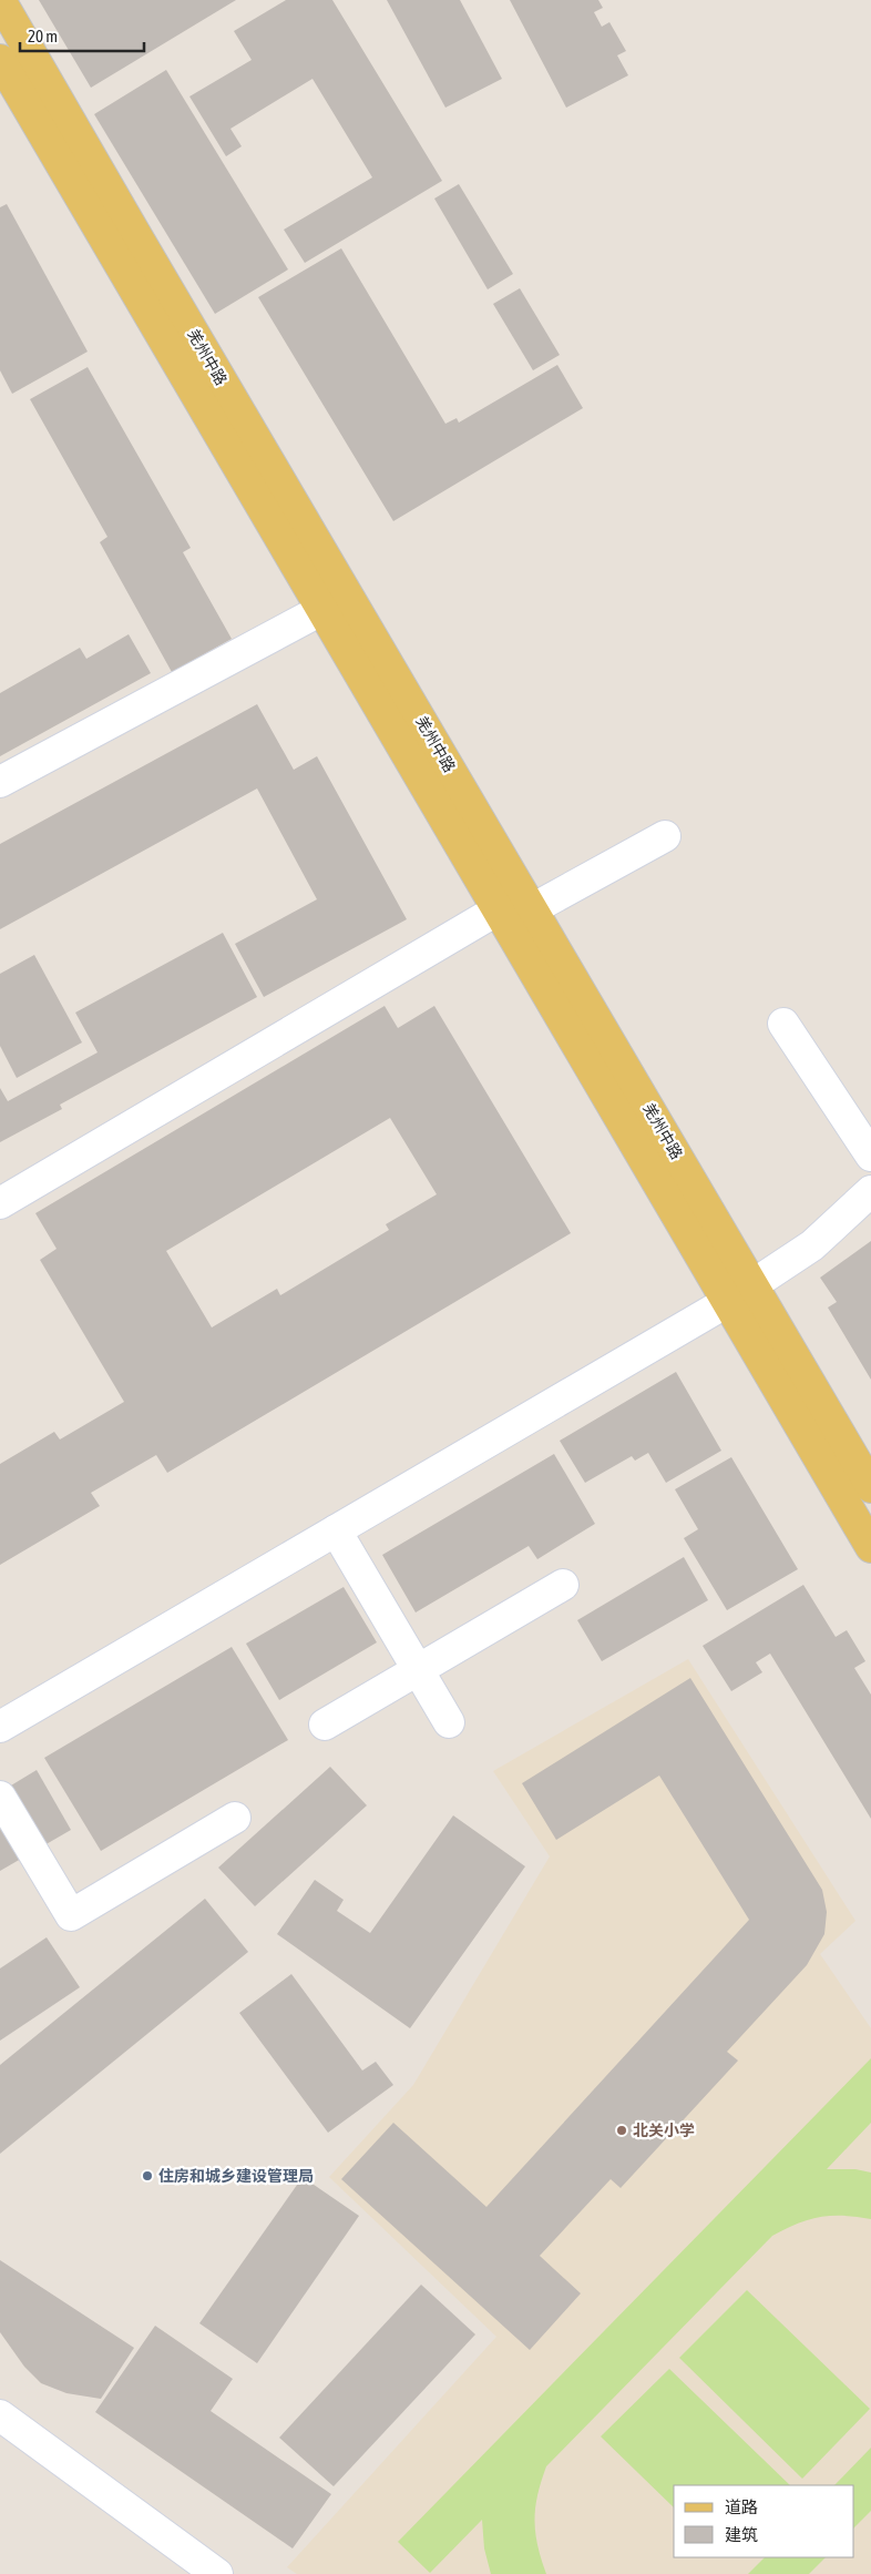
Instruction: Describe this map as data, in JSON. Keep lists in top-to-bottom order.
{
  "streets": {
    "main road": ["羌州中路"]
  },
  "places": ["北关小学", "住房和城乡建设管理局"],
  "legend": ["道路", "建筑"],
  "scale_bar": "20 m"
}
